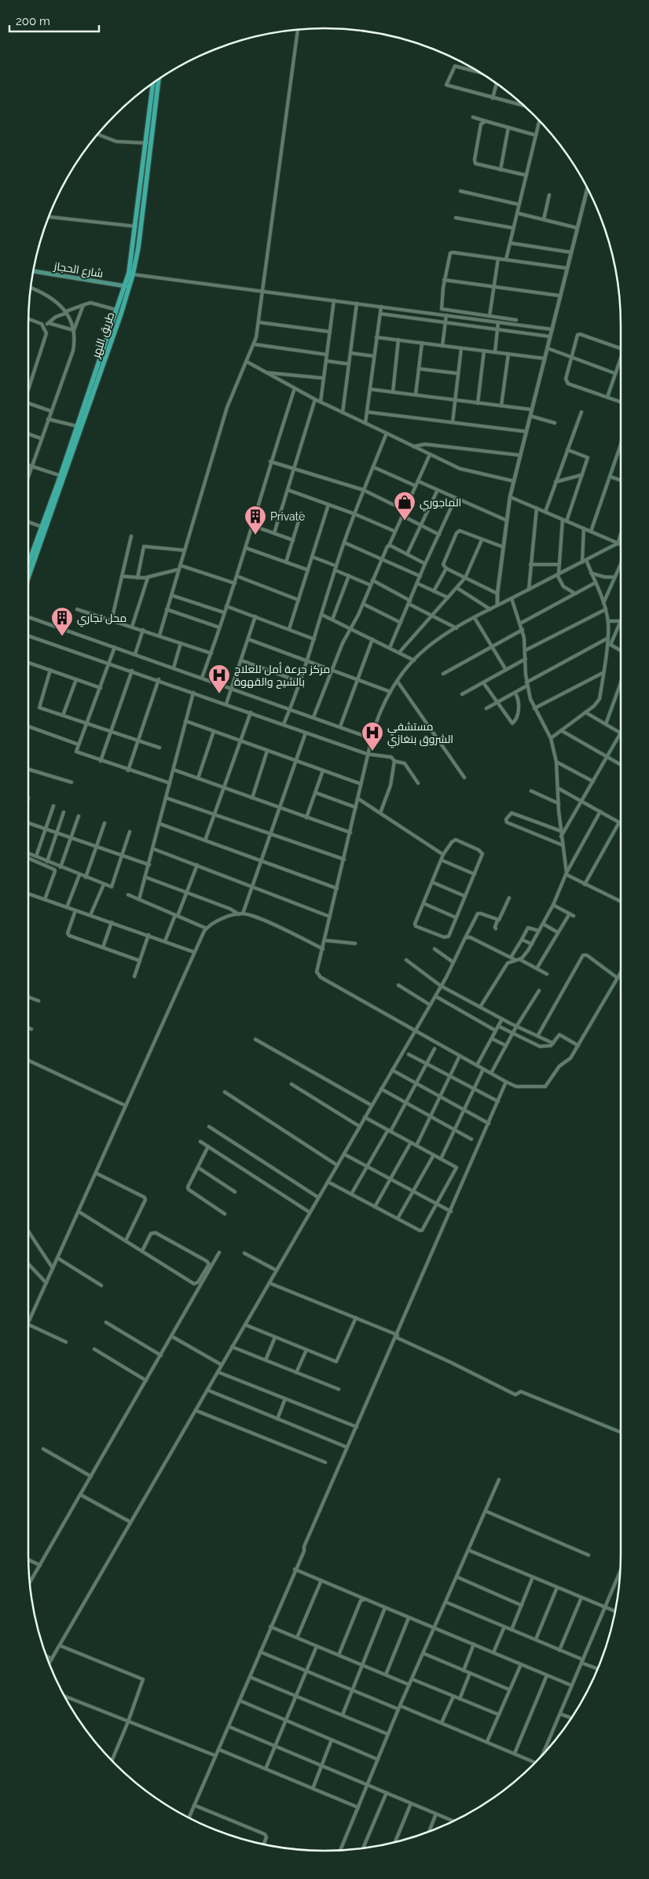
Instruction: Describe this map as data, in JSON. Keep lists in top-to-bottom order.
{
  "streets": {
    "main road": ["شارع الحجاز", "طريق النهر"]
  },
  "crossings": [
    ["شارع الحجاز", "طريق النهر"]
  ],
  "places": {
    "shop": ["الماجوري"],
    "building": ["Private", "محل تجاري"],
    "hospital": ["مركز جرعة أمل للعلاج بالشيح والقهوة", "مستشفي الشروق بنغازي"]
  },
  "scale_bar": "200 m"
}
